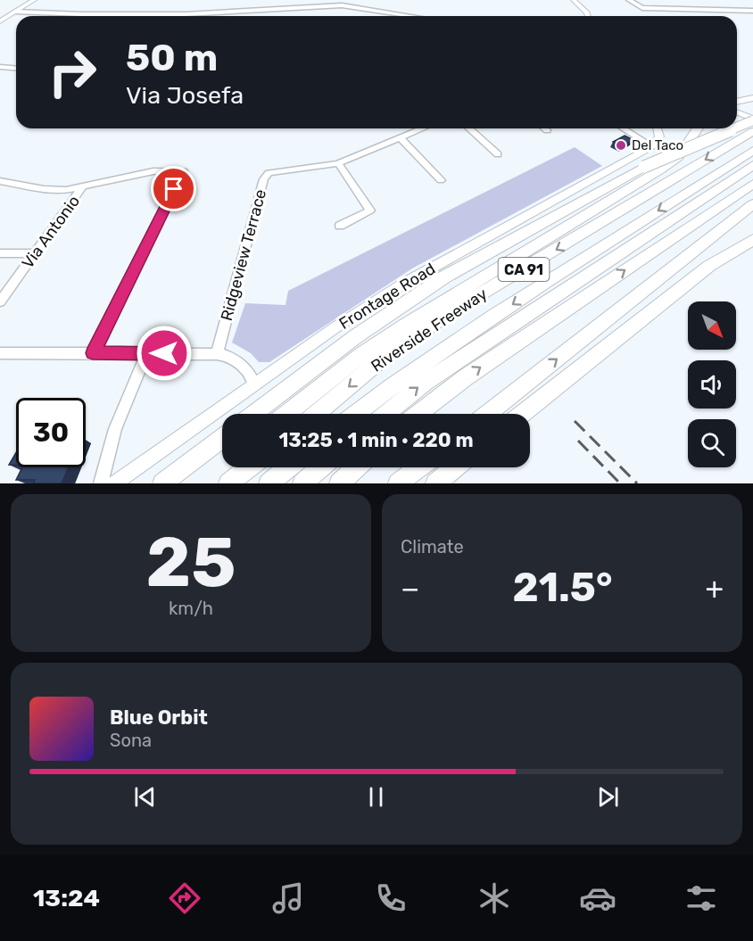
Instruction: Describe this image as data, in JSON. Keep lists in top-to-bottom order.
{
  "streets": {
    "highway": ["CA 91", "Riverside Freeway"],
    "main road": ["Frontage Road"],
    "street": ["Via Antonio", "Ridgeview Terrace"]
  },
  "places": ["Del Taco"],
  "north": "bottom right",
  "page": {
    "turn": ["50 m", "Via Josefa"],
    "limit": "30",
    "trip": "13:25 · 1 min · 220 m",
    "tile": [
      ["25", "km/h"],
      "Climate"
    ],
    "heat": ["−", "21.5°", "+"],
    "song": ["Blue Orbit", "Sona"],
    "tabs": "13:24"
  }
}
